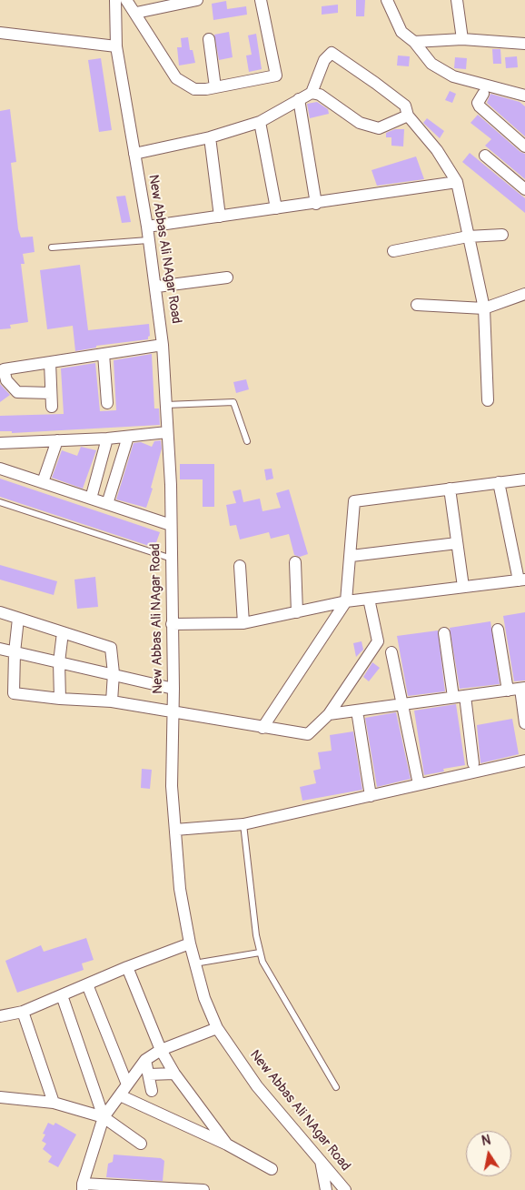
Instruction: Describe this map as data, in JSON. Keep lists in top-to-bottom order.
{
  "streets": {
    "street": ["New Abbas Ali NAgar Road"]
  },
  "north": "top"
}
